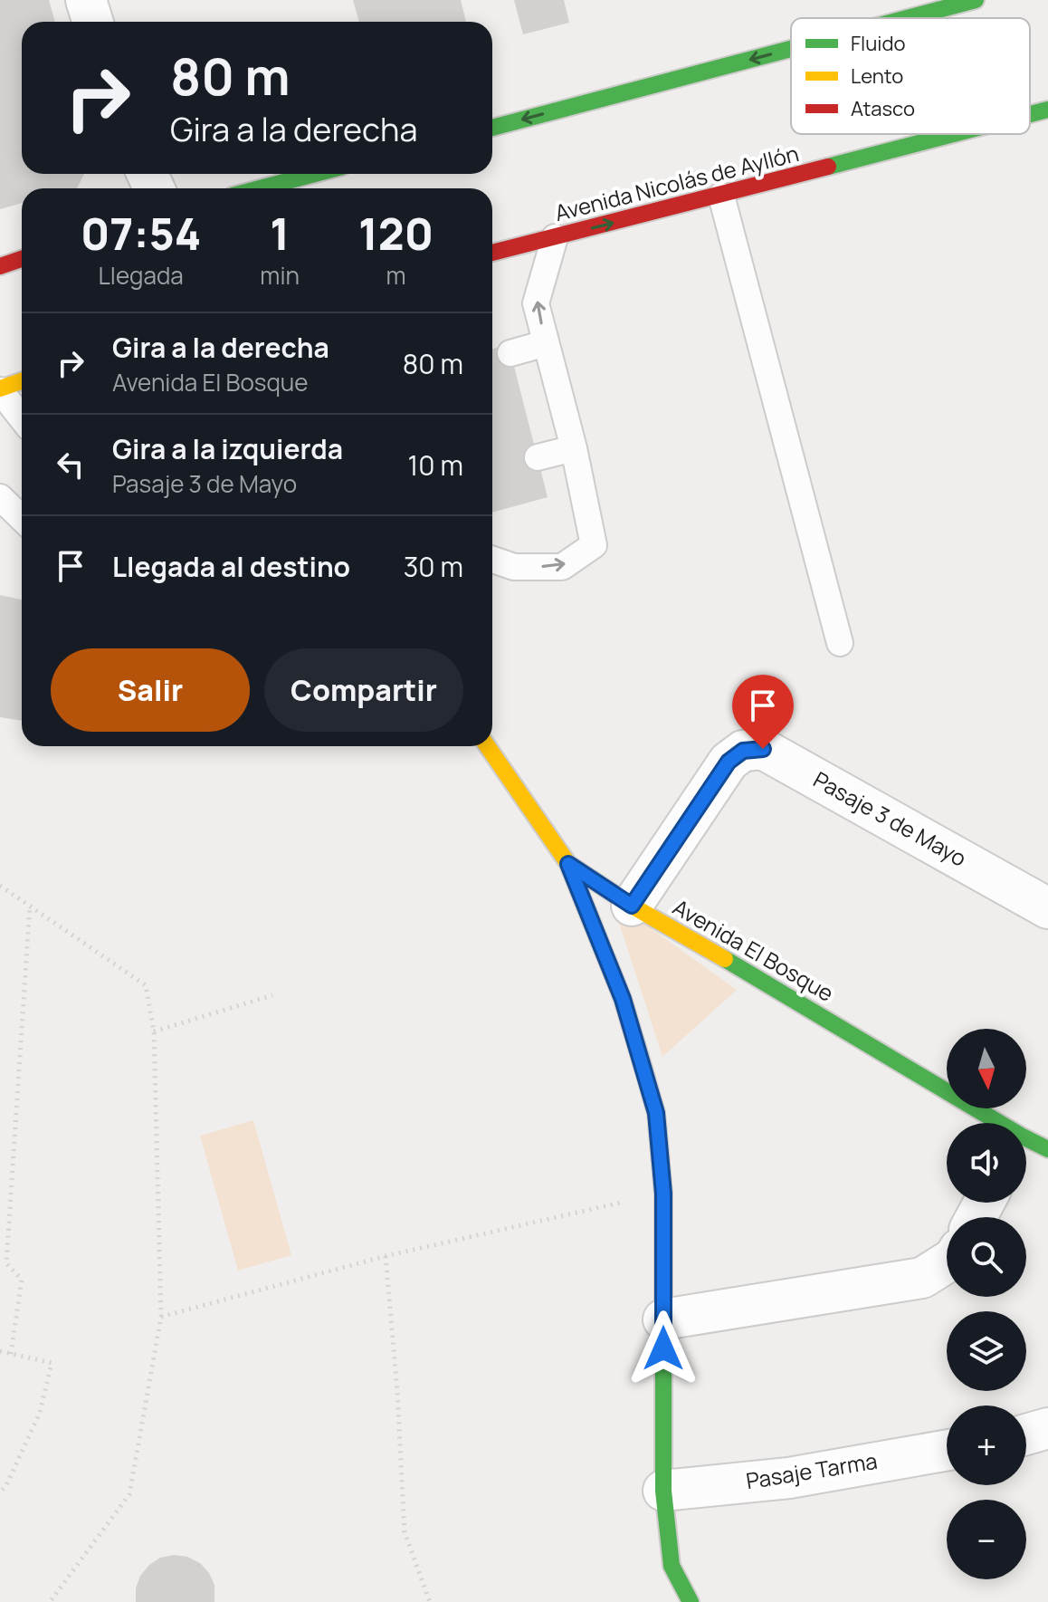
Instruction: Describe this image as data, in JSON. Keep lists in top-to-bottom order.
{
  "streets": {
    "street": [
      "Avenida Nicolás de Ayllón",
      "Pasaje 3 de Mayo",
      "Avenida El Bosque",
      "Pasaje Tarma"
    ]
  },
  "crossings": [
    ["Pasaje 3 de Mayo", "Avenida El Bosque"]
  ],
  "legend": ["Fluido", "Lento", "Atasco"],
  "north": "bottom",
  "page": {
    "turn": ["80 m", "Gira a la derecha"],
    "eta": [
      "07:54",
      "Llegada",
      "1",
      "min",
      "120",
      "m"
    ],
    "list": [
      {
        "name": "Gira a la derecha",
        "note": "Avenida El Bosque",
        "value": "80 m"
      },
      {
        "name": "Gira a la izquierda",
        "note": "Pasaje 3 de Mayo",
        "value": "10 m"
      },
      {
        "name": "Llegada al destino",
        "value": "30 m"
      }
    ],
    "buttons": ["Salir", "Compartir"],
    "map_buttons": ["+", "−"]
  }
}
